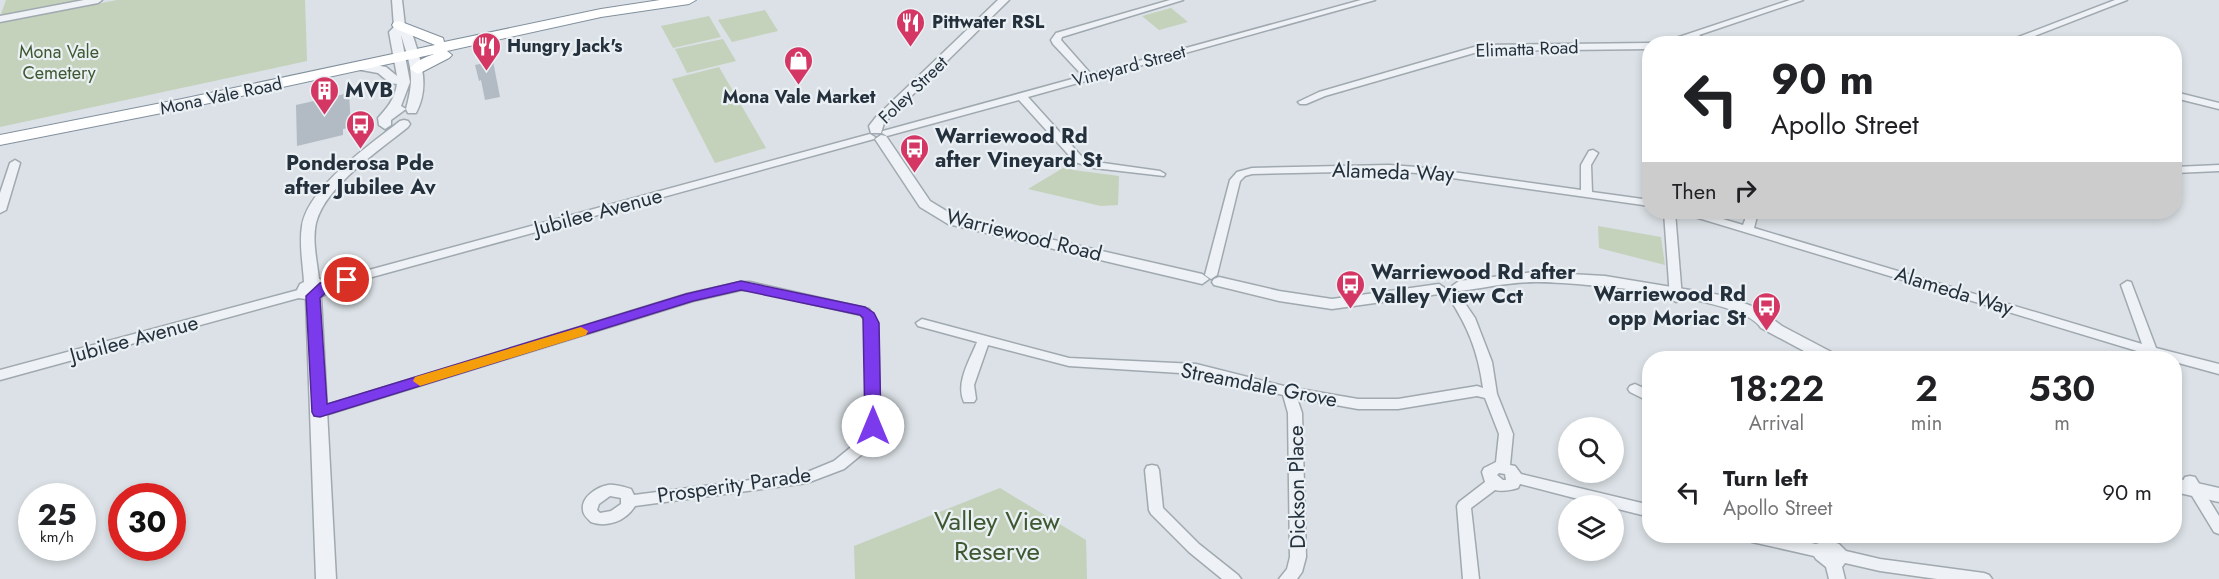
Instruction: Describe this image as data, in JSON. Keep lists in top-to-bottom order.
{
  "streets": {
    "highway": ["Mona Vale Road"],
    "street": [
      "Elimatta Road",
      "Vineyard Street",
      "Foley Street",
      "Alameda Way",
      "Jubilee Avenue",
      "Warriewood Road",
      "Streamdale Grove",
      "Prosperity Parade",
      "Dickson Place"
    ]
  },
  "crossings": [
    ["Vineyard Street", "Foley Street"],
    ["Vineyard Street", "Jubilee Avenue"],
    ["Vineyard Street", "Warriewood Road"],
    ["Foley Street", "Jubilee Avenue"],
    ["Foley Street", "Warriewood Road"],
    ["Alameda Way", "Warriewood Road"],
    ["Jubilee Avenue", "Warriewood Road"],
    ["Streamdale Grove", "Dickson Place"]
  ],
  "parks": ["Mona Vale Cemetery", "Valley View Reserve"],
  "places": {
    "restaurant": ["Pittwater RSL", "Hungry Jack's"],
    "shop": ["Mona Vale Market"],
    "building": ["MVB"],
    "bus stop": [
      "Ponderosa Pde after Jubilee Av",
      "Warriewood Rd after Vineyard St",
      "Warriewood Rd after Valley View Cct",
      "Warriewood Rd opp Moriac St"
    ]
  },
  "page": {
    "turn": ["90 m", "Apollo Street"],
    "then": "Then",
    "eta": [
      "18:22",
      "Arrival",
      "2",
      "min",
      "530",
      "m"
    ],
    "list": [
      {
        "name": "Turn left",
        "note": "Apollo Street",
        "value": "90 m"
      }
    ],
    "speed": "25 km/h",
    "limit": "30"
  }
}
